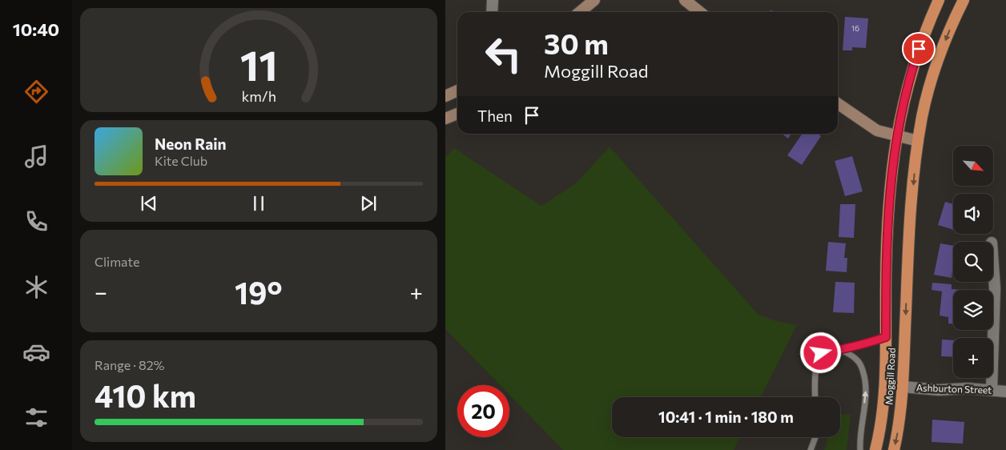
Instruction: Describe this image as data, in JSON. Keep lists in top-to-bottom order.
{
  "streets": {
    "highway": ["Moggill Road"],
    "street": ["Ashburton Street"]
  },
  "crossings": [
    ["Moggill Road", "Ashburton Street"]
  ],
  "house_numbers": ["16"],
  "north": "bottom right",
  "page": {
    "tabs": "10:40",
    "turn": ["30 m", "Moggill Road"],
    "then": "Then",
    "song": ["Neon Rain", "Kite Club"],
    "map_buttons": "+",
    "tile": [
      "Climate",
      ["Range · 82%", "410 km"]
    ],
    "heat": ["−", "19°", "+"],
    "limit": "20",
    "trip": "10:41 · 1 min · 180 m",
    "gauge": ["11", "km/h"]
  }
}
